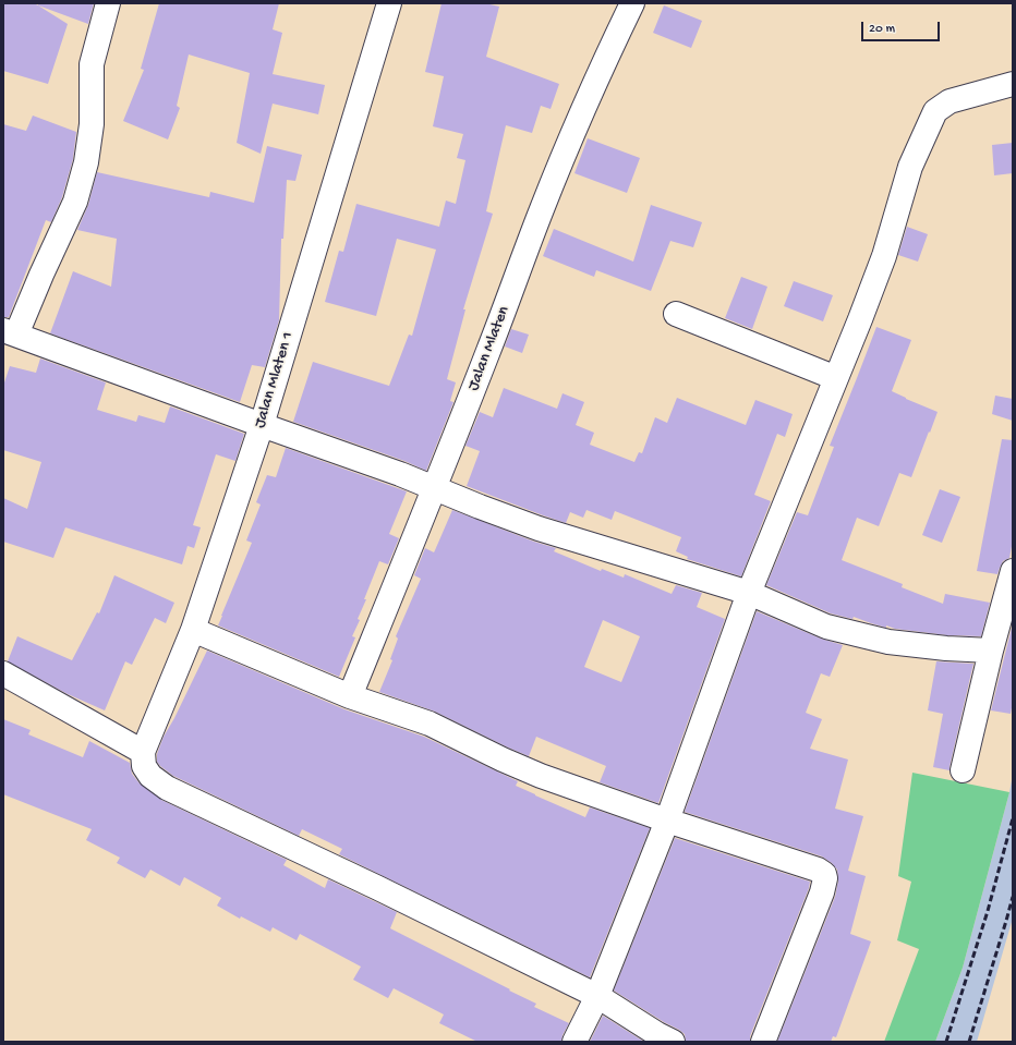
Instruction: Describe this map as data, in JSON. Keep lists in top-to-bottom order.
{
  "streets": {
    "street": ["Jalan Mlaten", "Jalan Mlaten 1"]
  },
  "scale_bar": "20 m"
}
